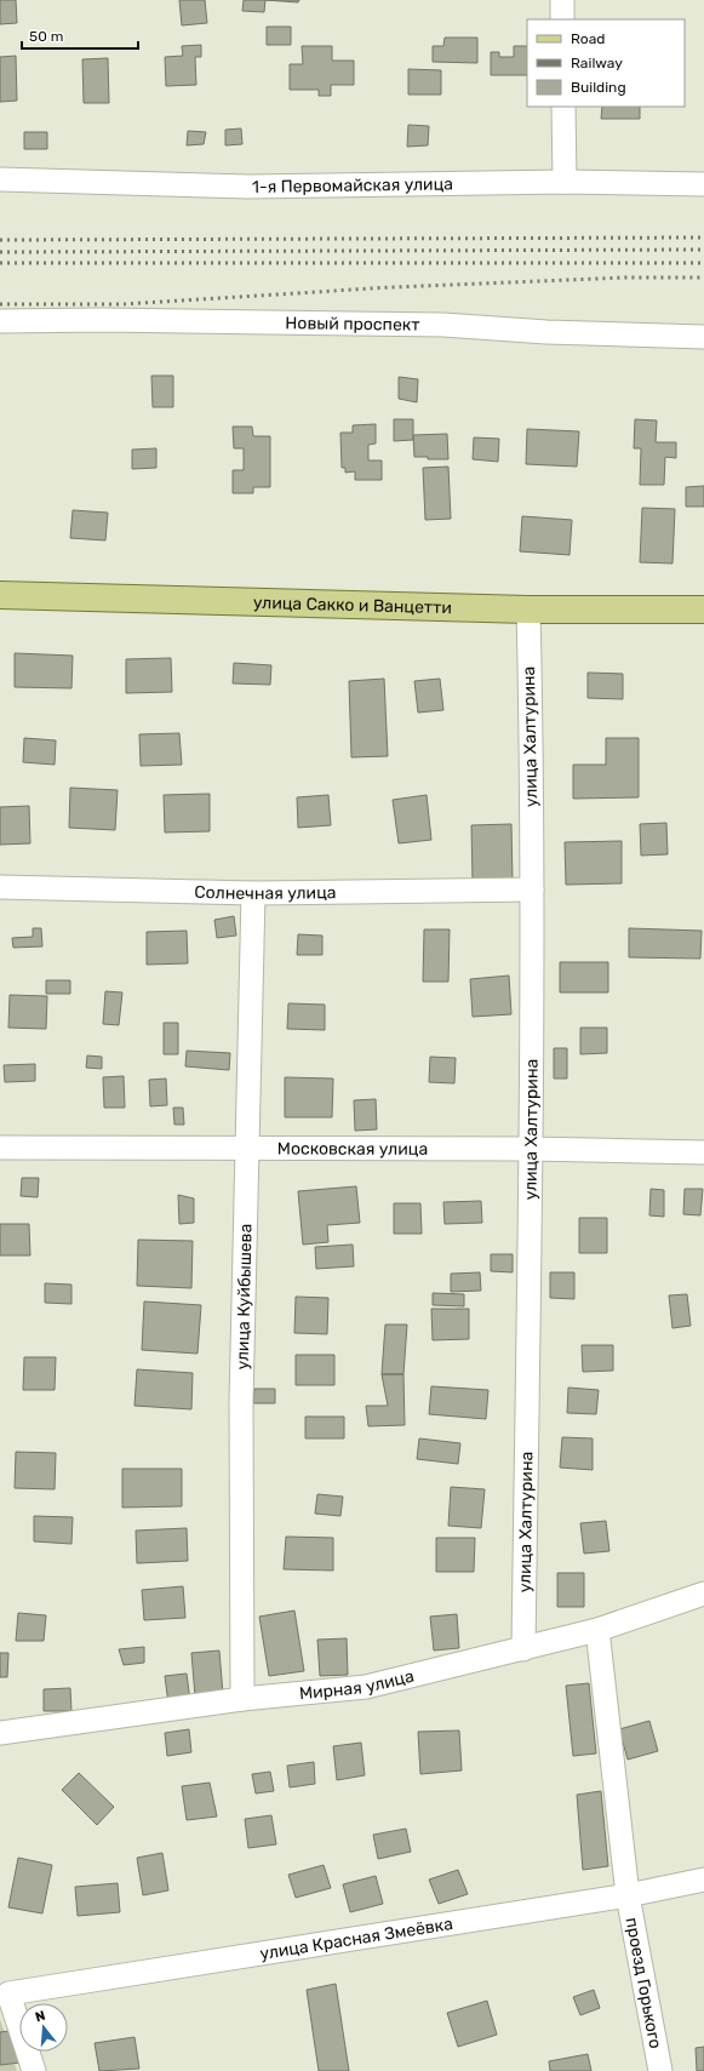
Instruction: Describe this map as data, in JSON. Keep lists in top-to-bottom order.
{
  "streets": {
    "main road": ["улица Сакко и Ванцетти"],
    "street": [
      "1-я Первомайская улица",
      "Новый проспект",
      "улица Халтурина",
      "Солнечная улица",
      "Московская улица",
      "улица Куйбышева",
      "Мирная улица",
      "улица Красная Змеёвка",
      "проезд Горького"
    ]
  },
  "crossings": [
    ["улица Сакко и Ванцетти", "улица Халтурина"],
    ["улица Халтурина", "Солнечная улица"],
    ["улица Халтурина", "Московская улица"],
    ["улица Халтурина", "Мирная улица"],
    ["Солнечная улица", "улица Куйбышева"],
    ["Московская улица", "улица Куйбышева"],
    ["улица Куйбышева", "Мирная улица"],
    ["Мирная улица", "проезд Горького"],
    ["улица Красная Змеёвка", "проезд Горького"]
  ],
  "legend": ["Road", "Railway", "Building"],
  "scale_bar": "50 m",
  "north": "top"
}
